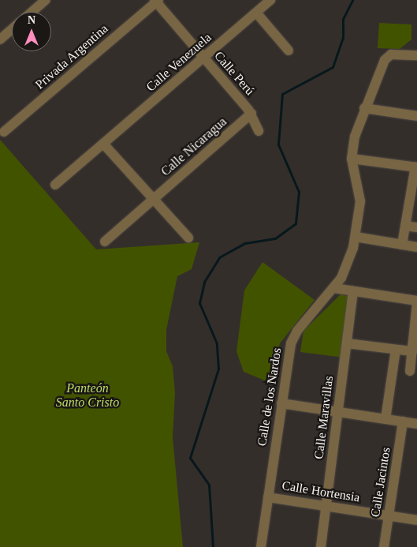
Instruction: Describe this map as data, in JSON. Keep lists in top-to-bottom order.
{
  "streets": {
    "street": [
      "Privada Argentina",
      "Calle Venezuela",
      "Calle Perú",
      "Calle Nicaragua",
      "Calle de los Nardos",
      "Calle Maravillas",
      "Calle Jacintos",
      "Calle Hortensia"
    ]
  },
  "crossings": [
    ["Privada Argentina", "Calle Perú"],
    ["Calle Venezuela", "Calle Perú"],
    ["Calle Perú", "Calle Nicaragua"],
    ["Calle de los Nardos", "Calle Hortensia"],
    ["Calle Maravillas", "Calle Hortensia"],
    ["Calle Jacintos", "Calle Hortensia"]
  ],
  "parks": ["Panteón Santo Cristo"],
  "north": "top"
}
